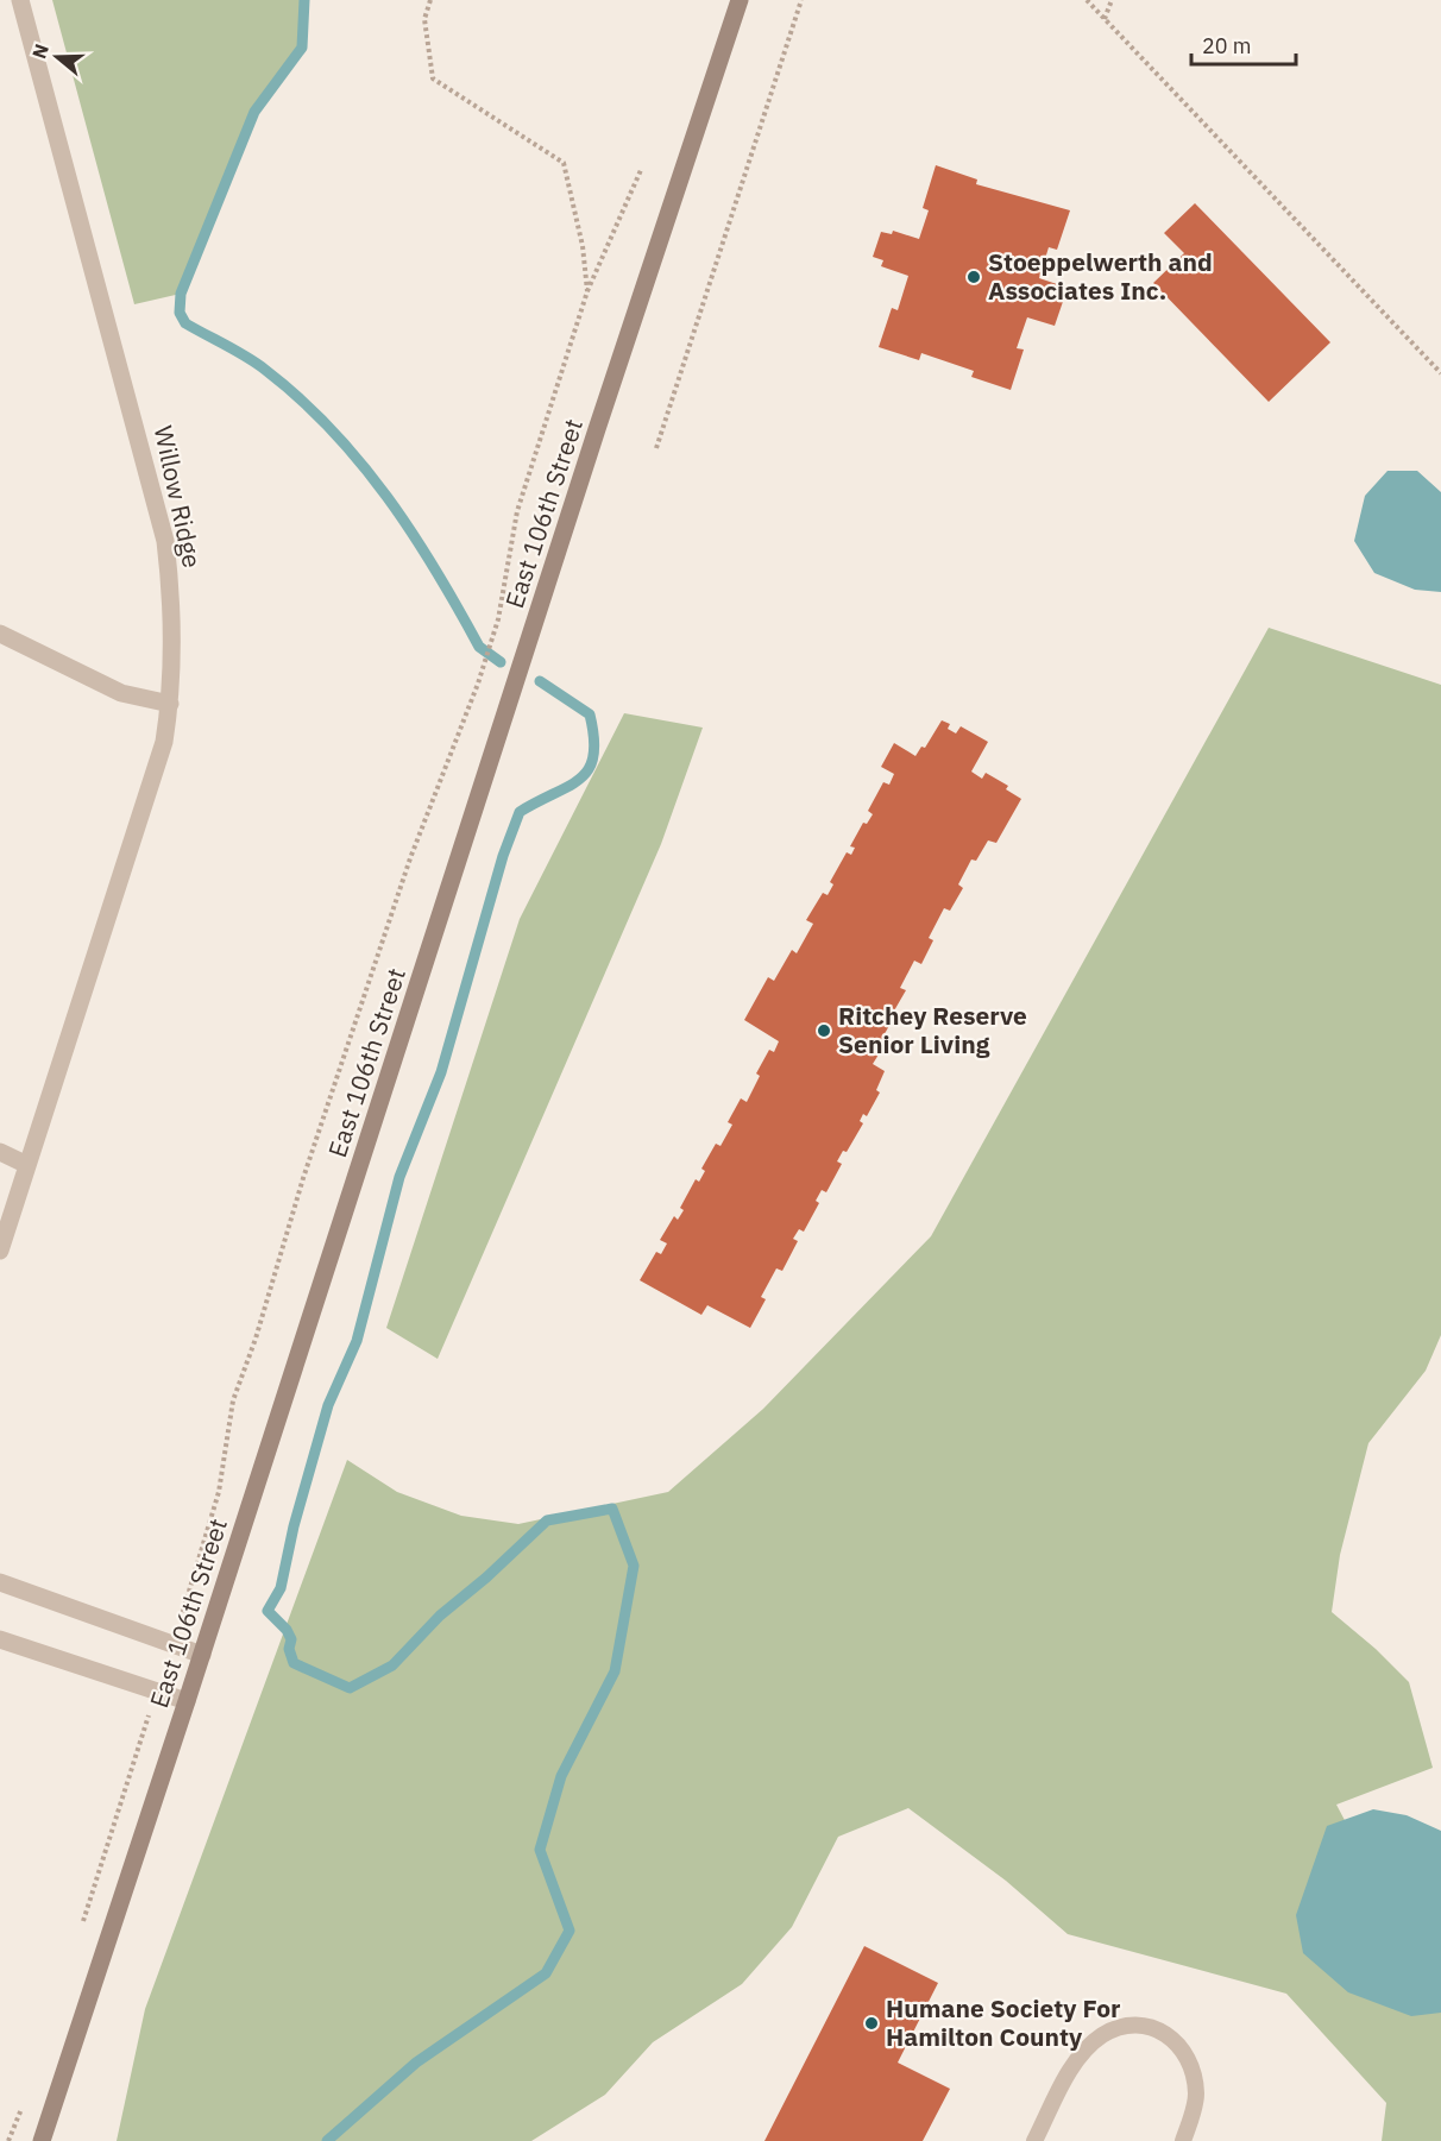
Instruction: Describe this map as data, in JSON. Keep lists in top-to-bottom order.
{
  "streets": {
    "main road": ["East 106th Street"],
    "street": ["Willow Ridge"]
  },
  "places": ["Stoeppelwerth and Associates Inc.", "Ritchey Reserve Senior Living", "Humane Society For Hamilton County"],
  "scale_bar": "20 m",
  "north": "left"
}
